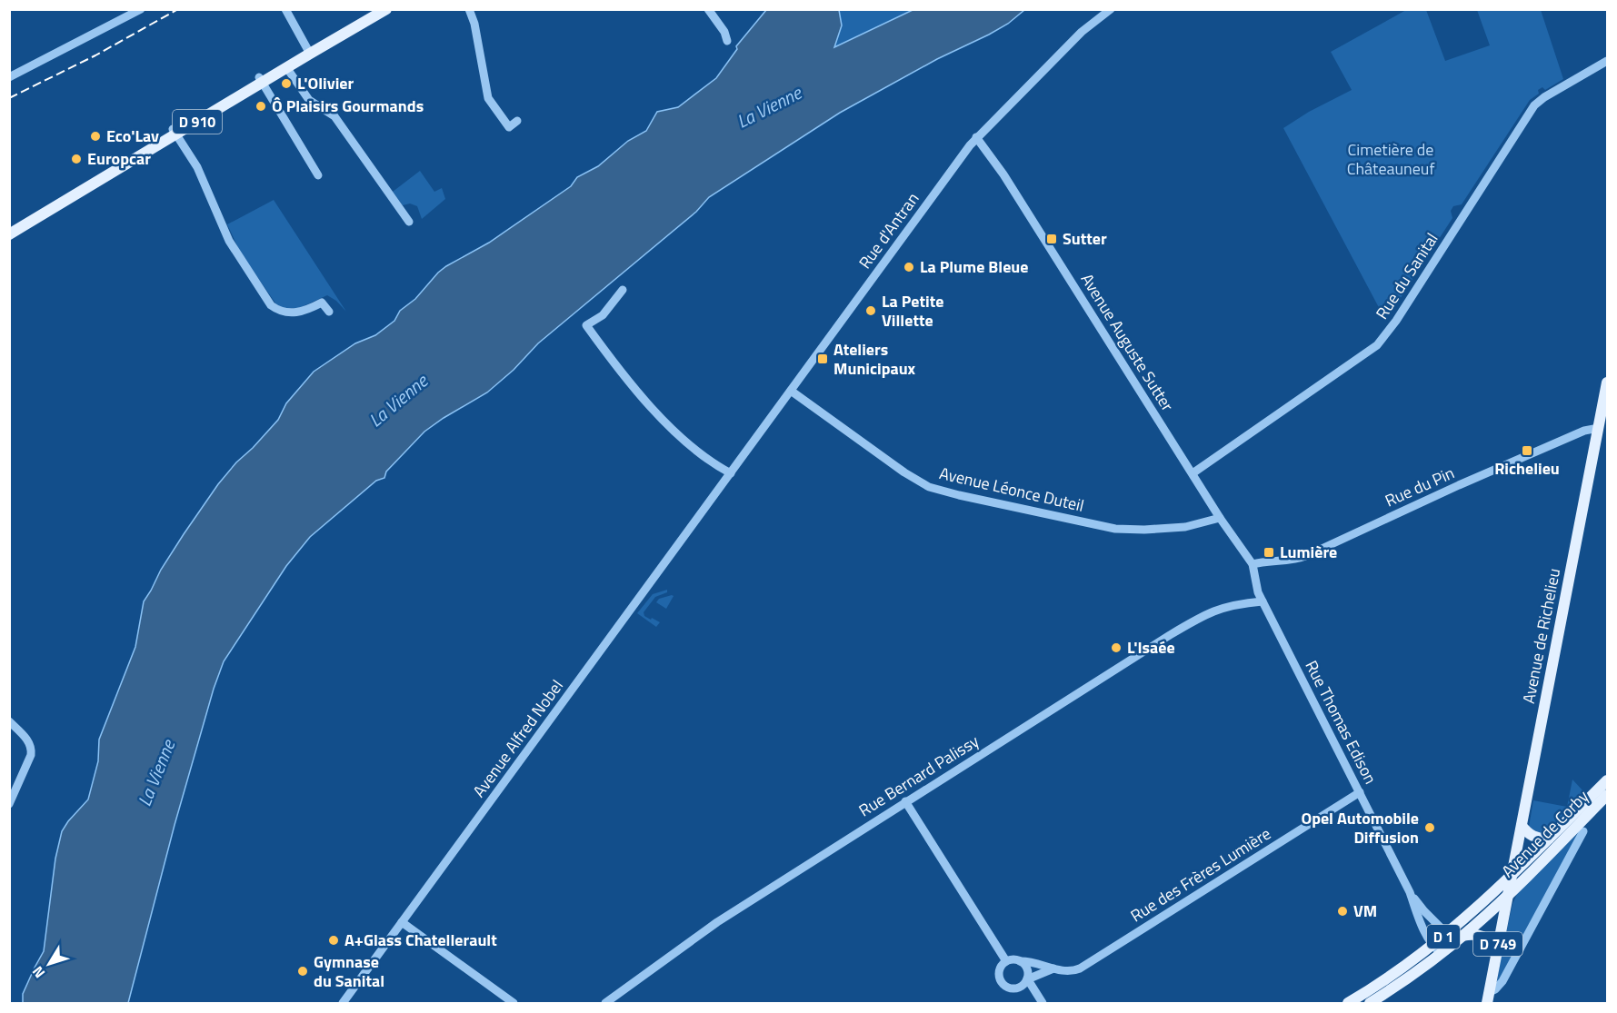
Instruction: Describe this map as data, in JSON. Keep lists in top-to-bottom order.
{
  "streets": {
    "main road": [
      "D 910",
      "Avenue de Richelieu",
      "Avenue de Corby",
      "D 1",
      "D 749"
    ],
    "street": [
      "Rue d'Antran",
      "Rue du Sanital",
      "Avenue Auguste Sutter",
      "Rue du Pin",
      "Avenue Léonce Duteil",
      "Rue Thomas Edison",
      "Avenue Alfred Nobel",
      "Rue Bernard Palissy",
      "Rue des Frères Lumière"
    ]
  },
  "crossings": [
    ["Rue d'Antran", "Avenue Auguste Sutter"],
    ["Rue d'Antran", "Avenue Léonce Duteil"],
    ["Rue d'Antran", "Avenue Alfred Nobel"],
    ["Rue du Sanital", "Avenue Auguste Sutter"],
    ["Avenue Auguste Sutter", "Rue du Pin"],
    ["Avenue Auguste Sutter", "Avenue Léonce Duteil"],
    ["Avenue Auguste Sutter", "Rue Thomas Edison"],
    ["Rue du Pin", "Avenue de Richelieu"],
    ["Rue du Pin", "Rue Thomas Edison"],
    ["Avenue de Richelieu", "Avenue de Corby"],
    ["Avenue de Richelieu", "D 1"],
    ["Avenue de Richelieu", "D 749"],
    ["Rue Thomas Edison", "Rue Bernard Palissy"],
    ["Rue Thomas Edison", "Rue des Frères Lumière"],
    ["Rue Thomas Edison", "D 1"],
    ["Avenue de Corby", "D 1"],
    ["Avenue de Corby", "D 749"],
    ["D 1", "D 749"]
  ],
  "water": ["La Vienne"],
  "parks": ["Cimetière de Châteauneuf"],
  "places": {
    "other": [
      "L'Olivier",
      "Ô Plaisirs Gourmands",
      "Eco'Lav",
      "Europcar",
      "La Plume Bleue",
      "La Petite Villette",
      "L'Isaée",
      "Opel Automobile Diffusion",
      "VM",
      "A+Glass Chatellerault",
      "Gymnase du Sanital"
    ],
    "transit": [
      "Sutter",
      "Ateliers Municipaux",
      "Richelieu",
      "Lumière"
    ]
  },
  "north": "bottom left"
}
